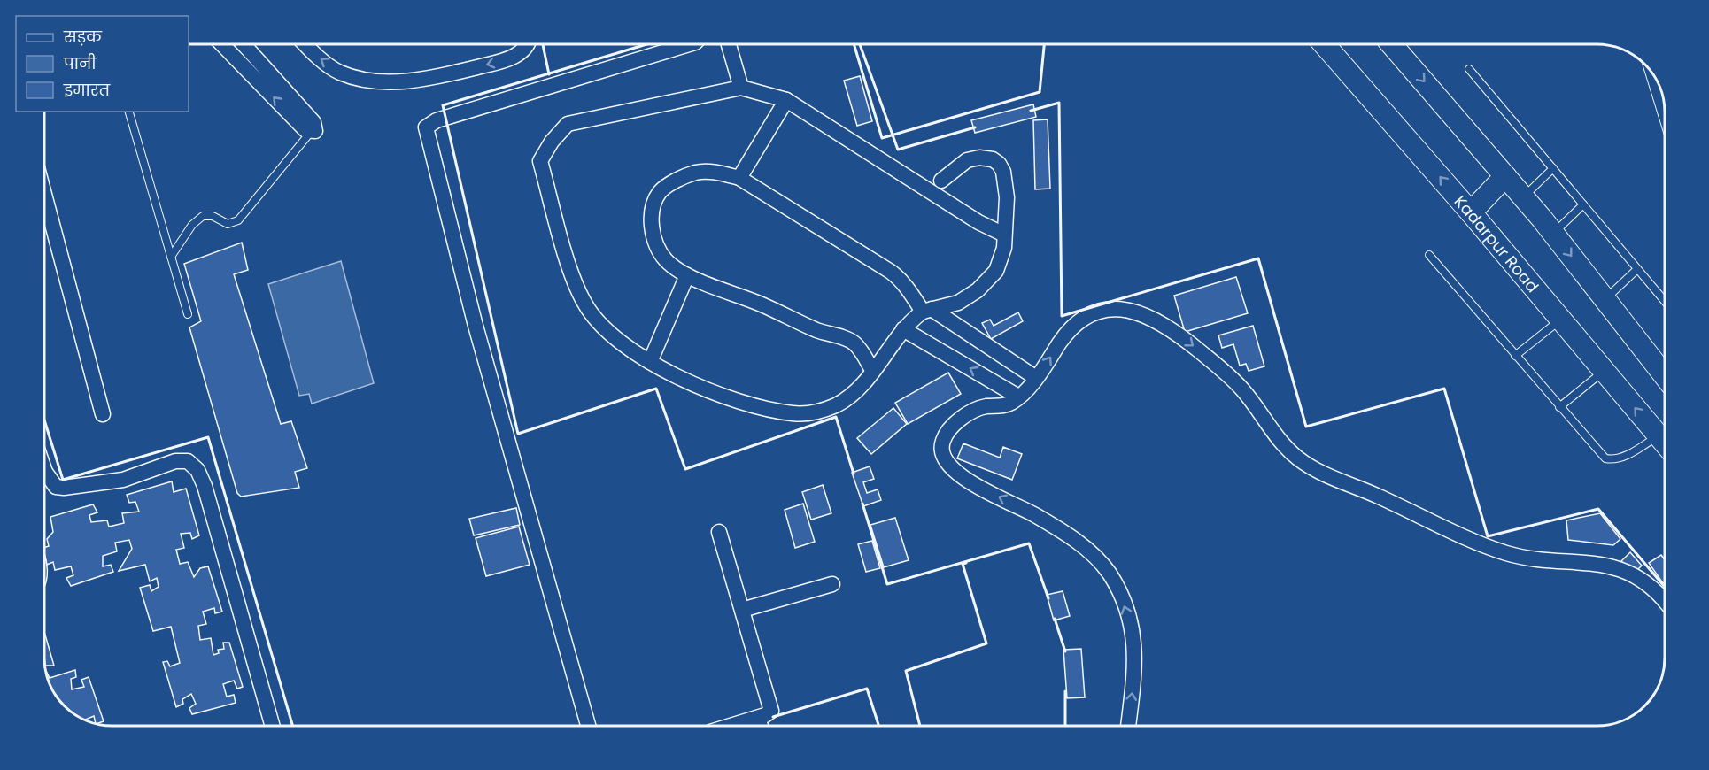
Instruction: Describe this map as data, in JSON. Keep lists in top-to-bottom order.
{
  "streets": {
    "street": ["Kadarpur Road"]
  },
  "legend": ["सड़क", "पानी", "इमारत"]
}
